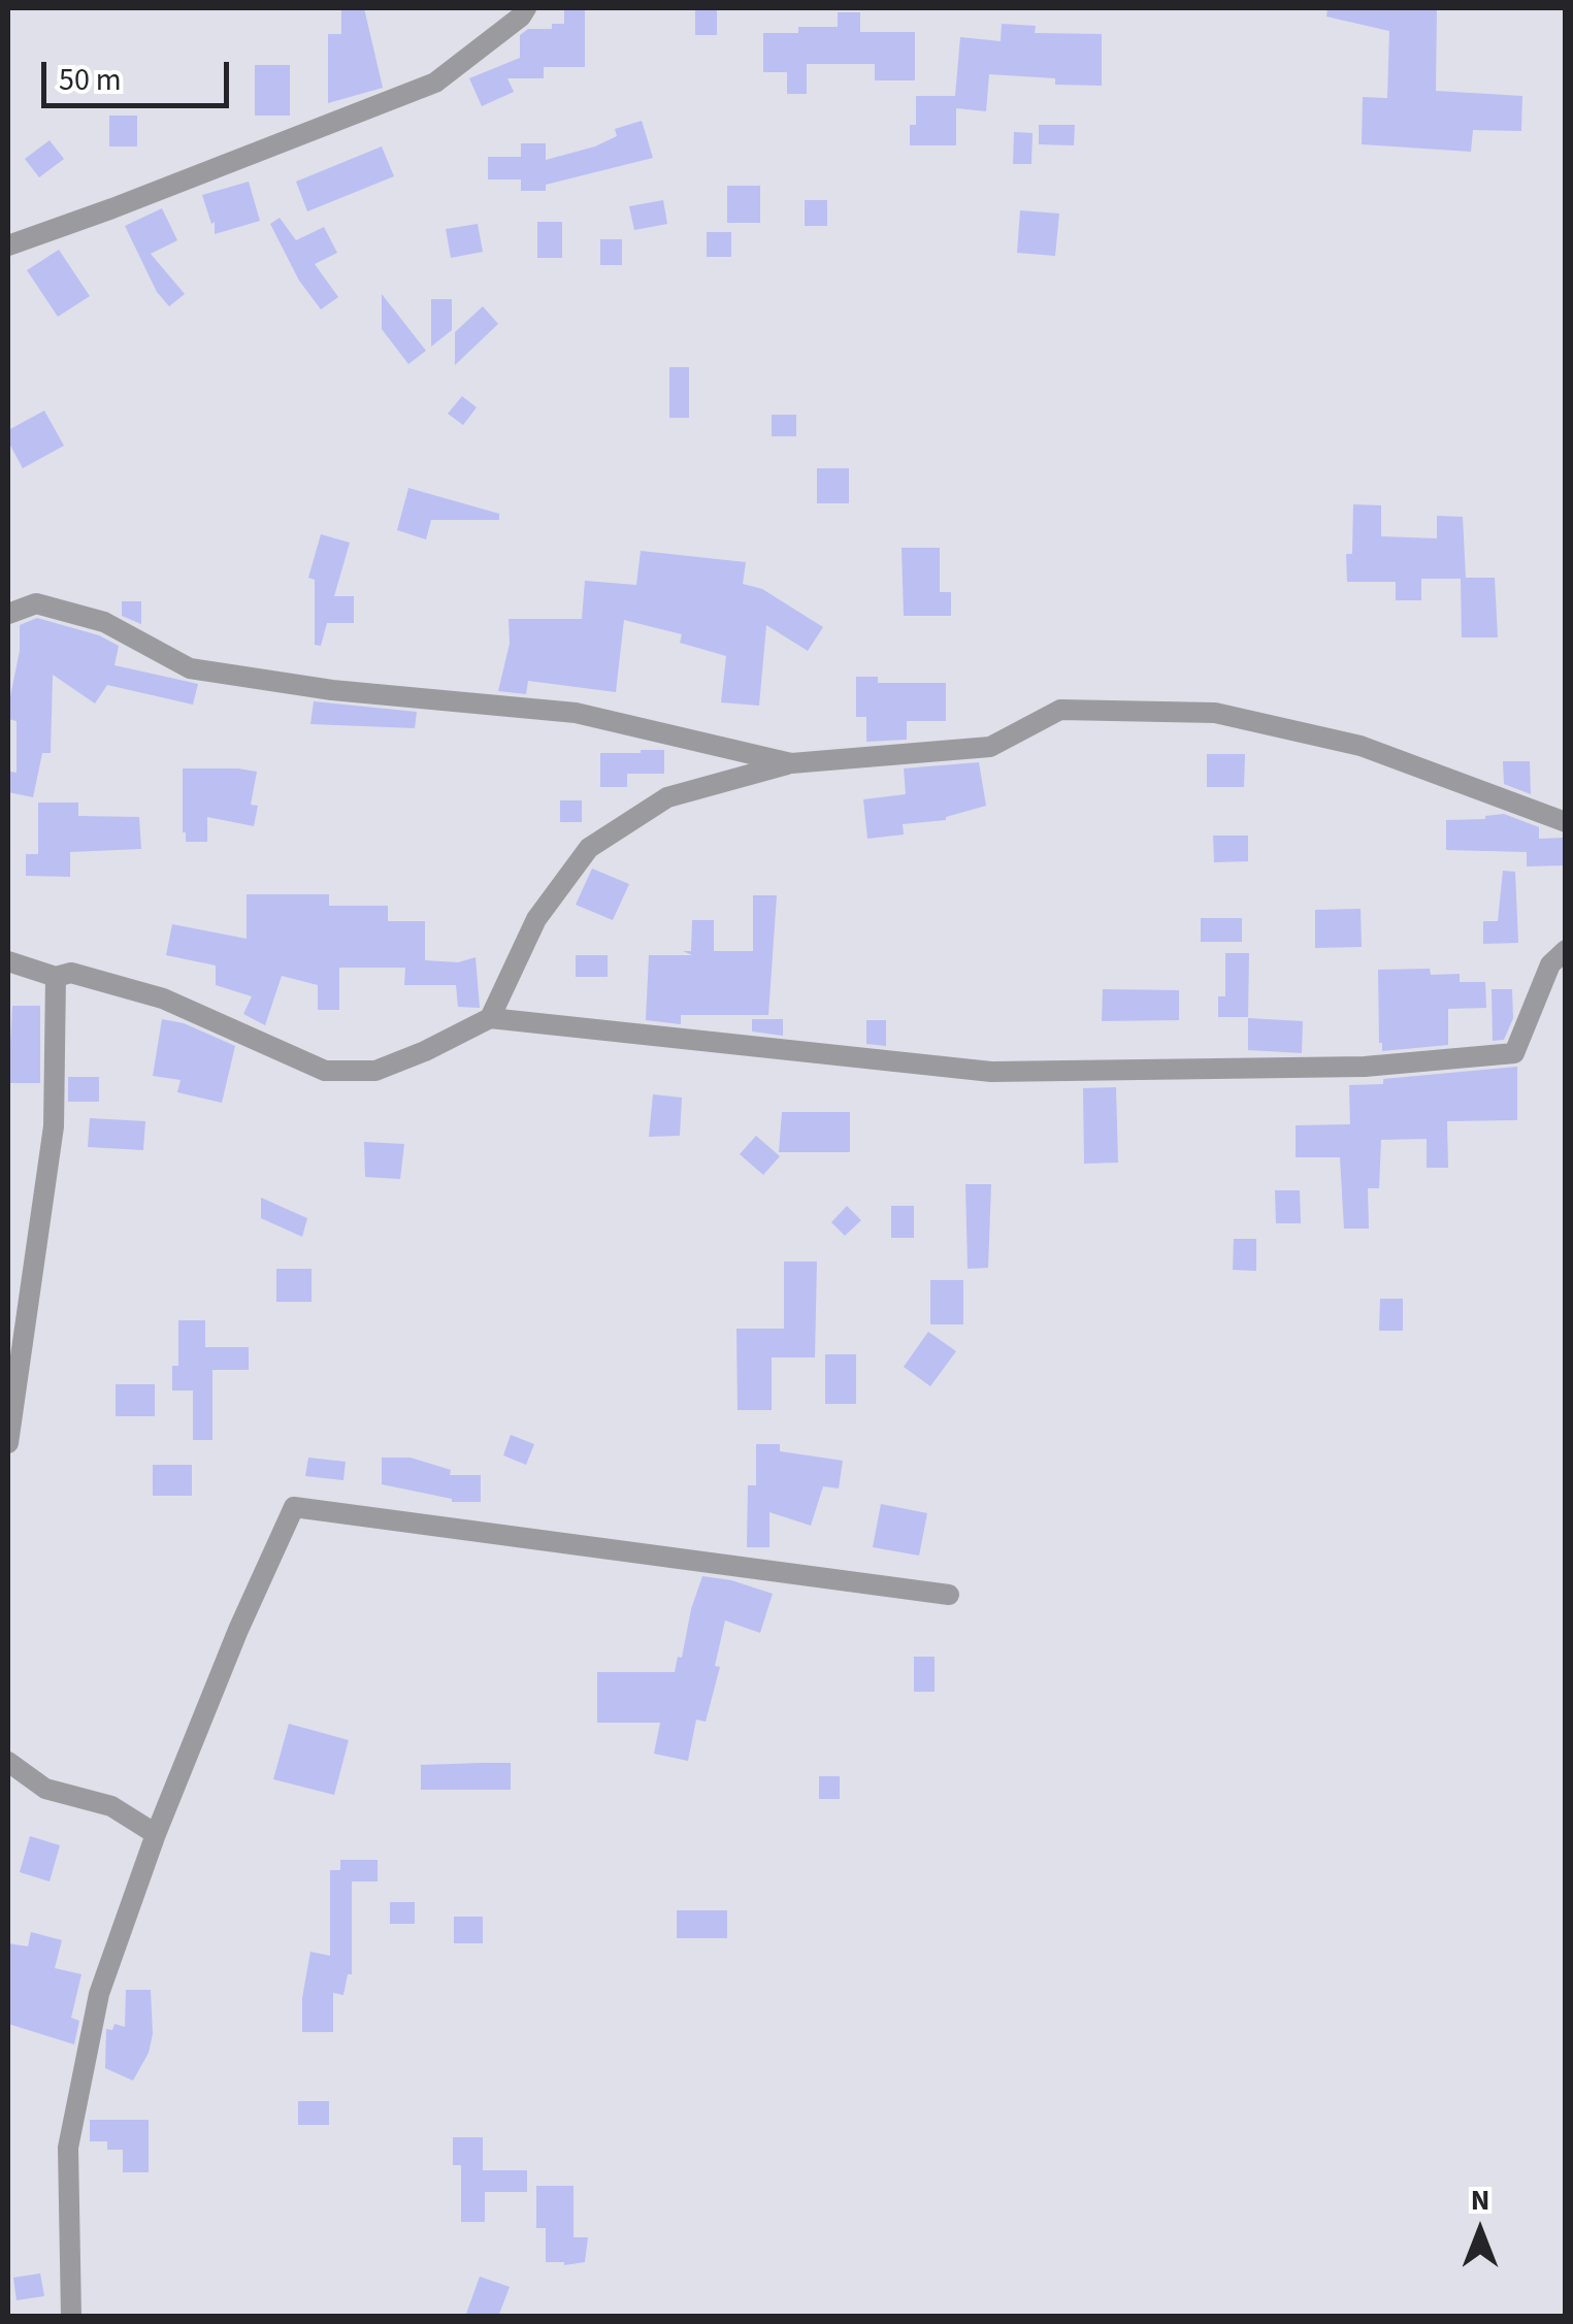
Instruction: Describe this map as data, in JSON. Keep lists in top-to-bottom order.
{
  "scale_bar": "50 m",
  "north": "top"
}
